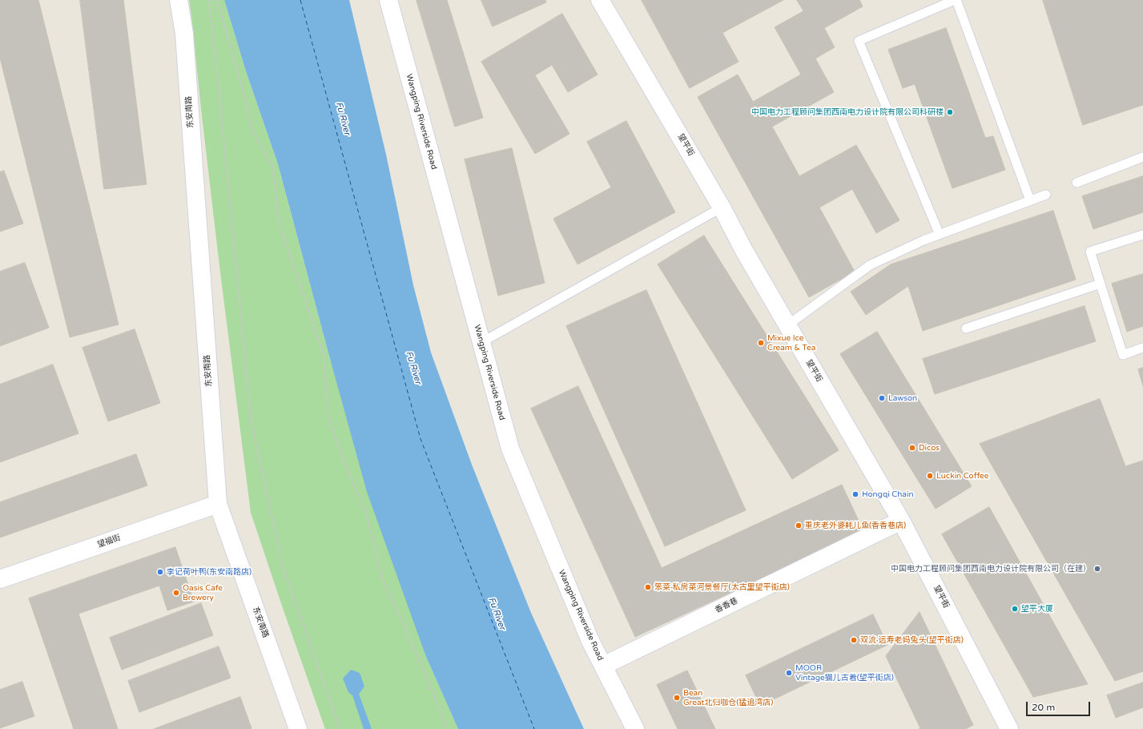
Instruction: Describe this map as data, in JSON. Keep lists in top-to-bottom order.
{
  "streets": {
    "street": [
      "东安南路",
      "Wangping Riverside Road",
      "望平街",
      "望福街",
      "香香巷"
    ]
  },
  "crossings": [
    ["东安南路", "望福街"],
    ["Wangping Riverside Road", "香香巷"],
    ["望平街", "香香巷"]
  ],
  "water": ["Fu River"],
  "places": [
    "中国电力工程顾问集团西南电力设计院有限公司科研楼",
    "Mixue Ice Cream & Tea",
    "Lawson",
    "Dicos",
    "Luckin Coffee",
    "Hongqi Chain",
    "重庆老外婆耗儿鱼(香香巷店)",
    "中国电力工程顾问集团西南电力设计院有限公司（在建）",
    "李记荷叶鸭(东安南路店)",
    "笨菜·私房菜河景餐厅(太古里望平街店)",
    "Oasis Cafe Brewery",
    "望平大厦",
    "双流·远寿老妈兔头(望平街店)",
    "MOOR Vintage猫儿古着(望平街店)",
    "Bean Great北归咖仓(猛追湾店)"
  ],
  "scale_bar": "20 m"
}
